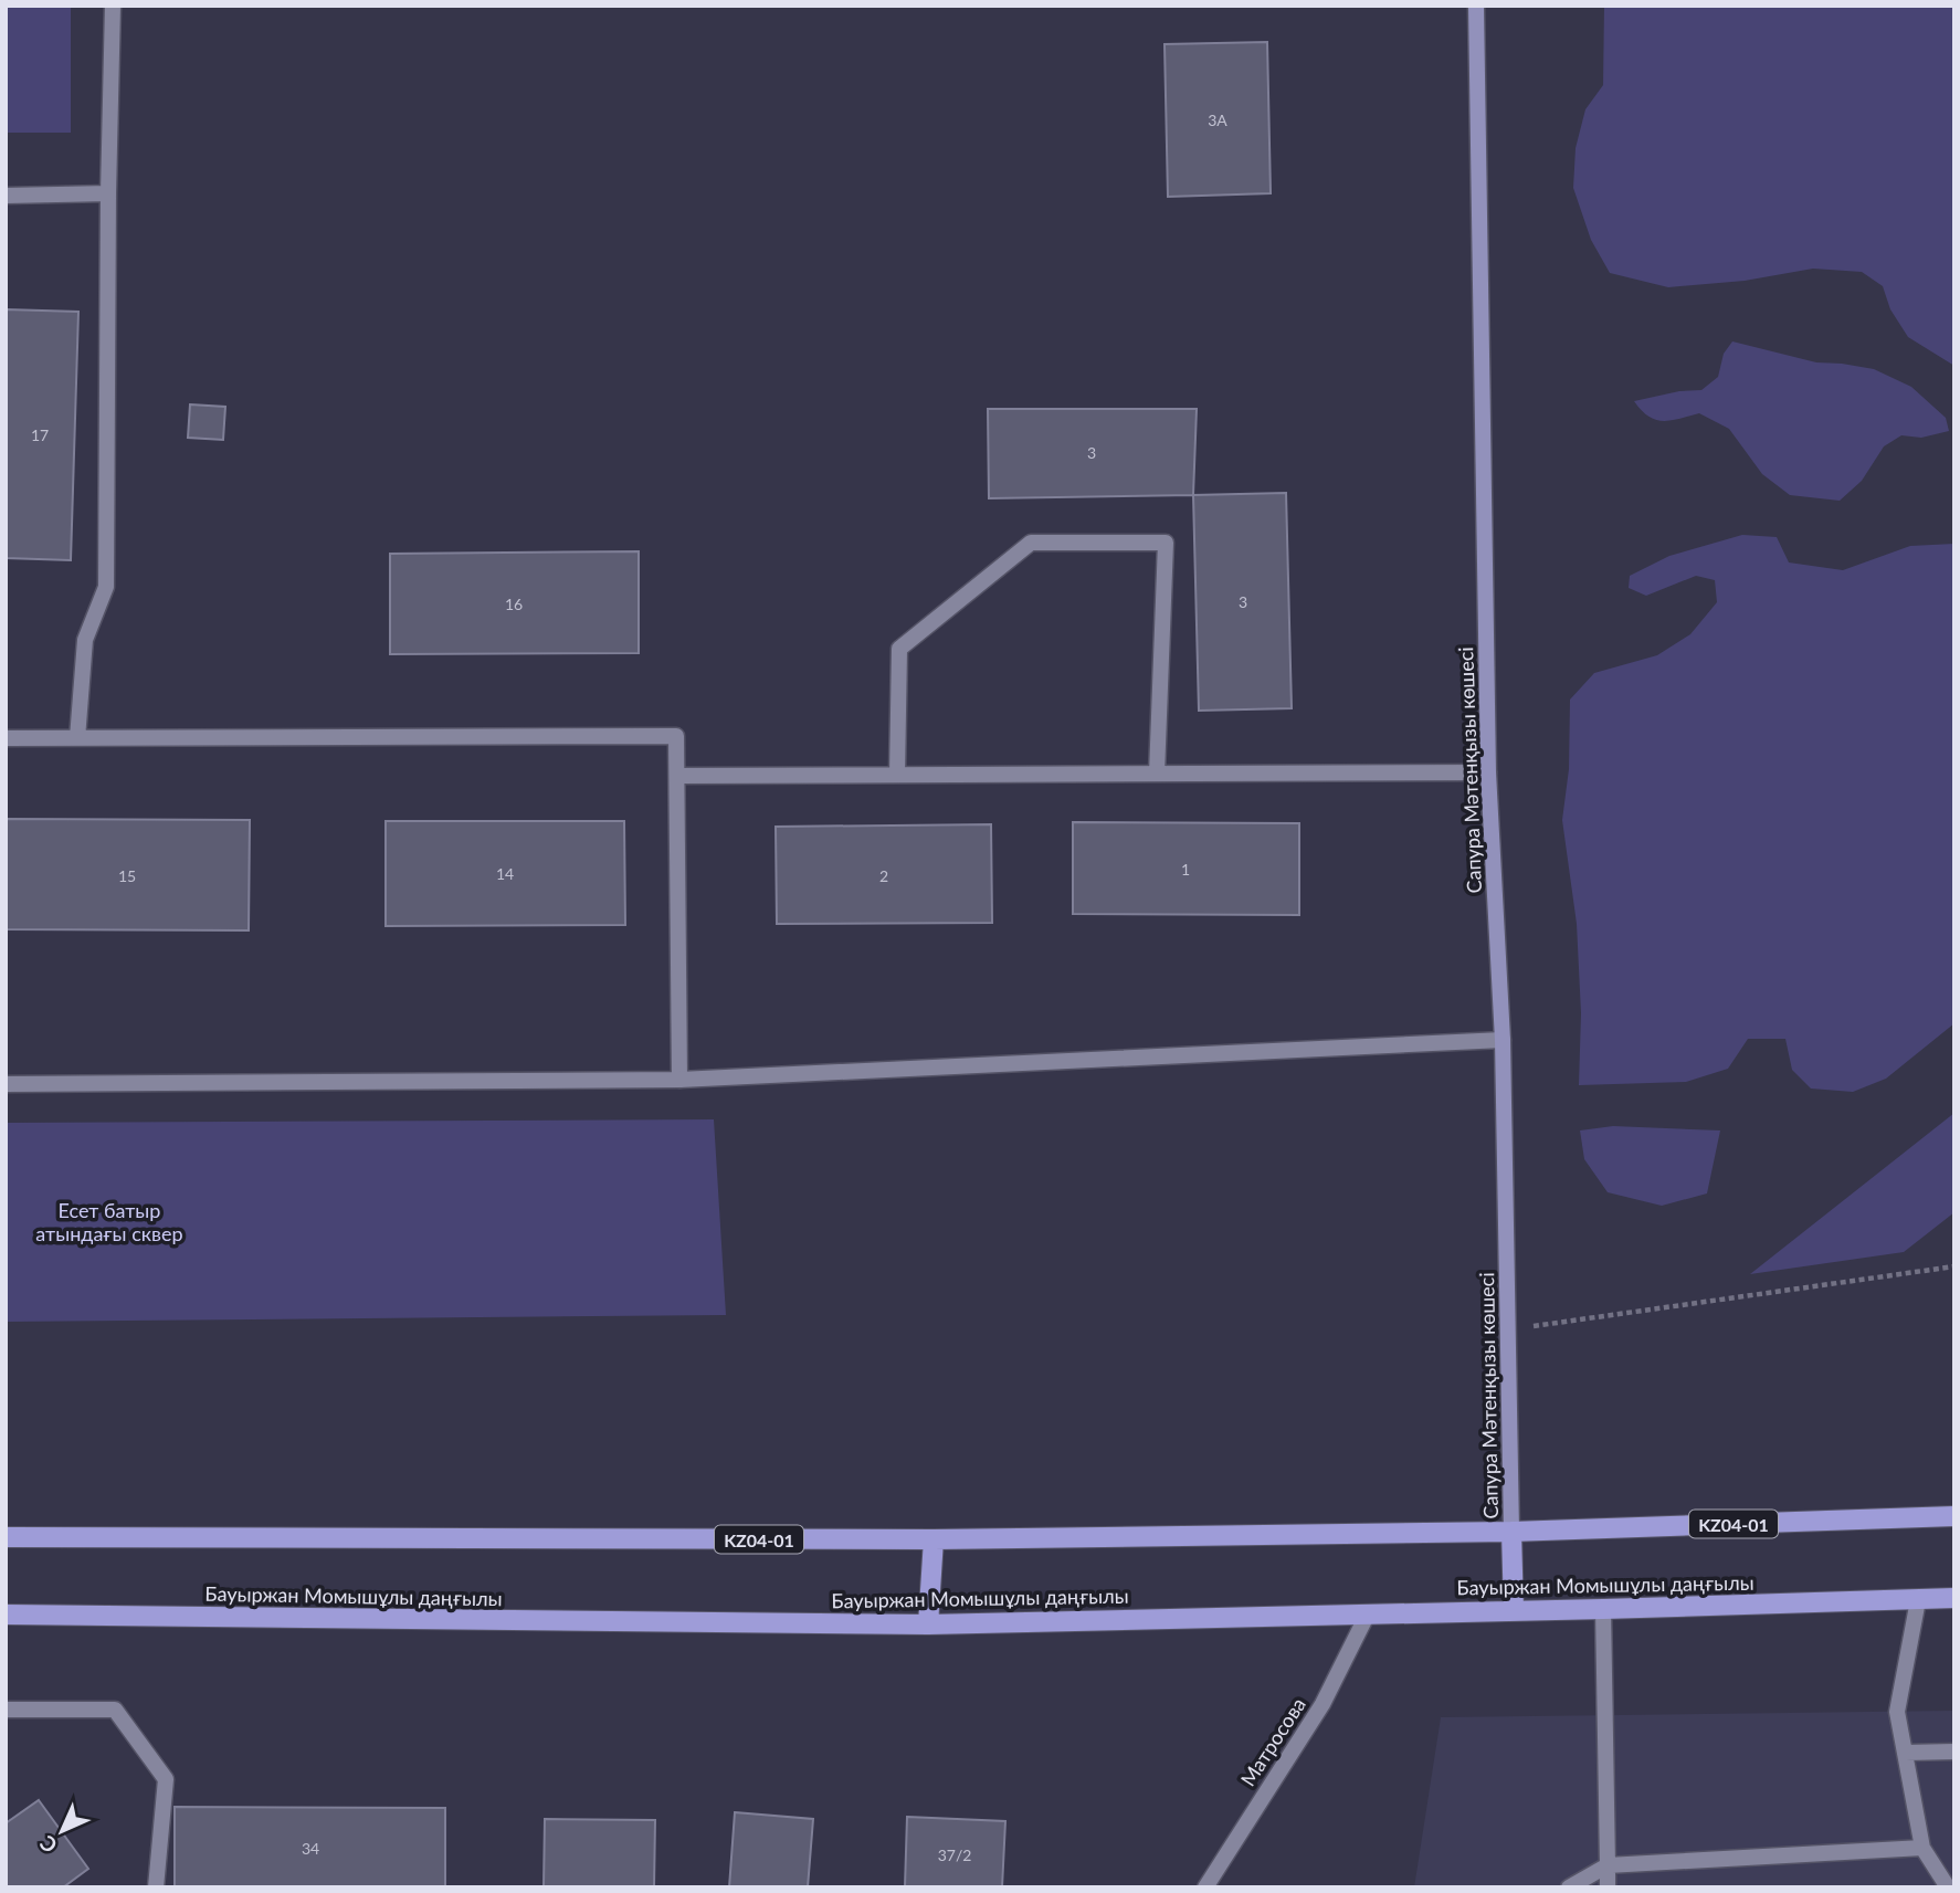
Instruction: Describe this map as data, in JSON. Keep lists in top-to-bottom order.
{
  "streets": {
    "main road": ["KZ04-01", "Бауыржан Момышұлы даңғылы"],
    "street": ["Сапура Мәтенқызы көшесі", "Матросова"]
  },
  "crossings": [
    ["Сапура Мәтенқызы көшесі", "KZ04-01"],
    ["Бауыржан Момышұлы даңғылы", "Матросова"]
  ],
  "parks": ["Есет батыр атындағы сквер"],
  "house_numbers": [
    "3А",
    "17",
    "3",
    "3",
    "16",
    "1",
    "14",
    "15",
    "2",
    "34",
    "37/2"
  ],
  "north": "bottom left"
}
